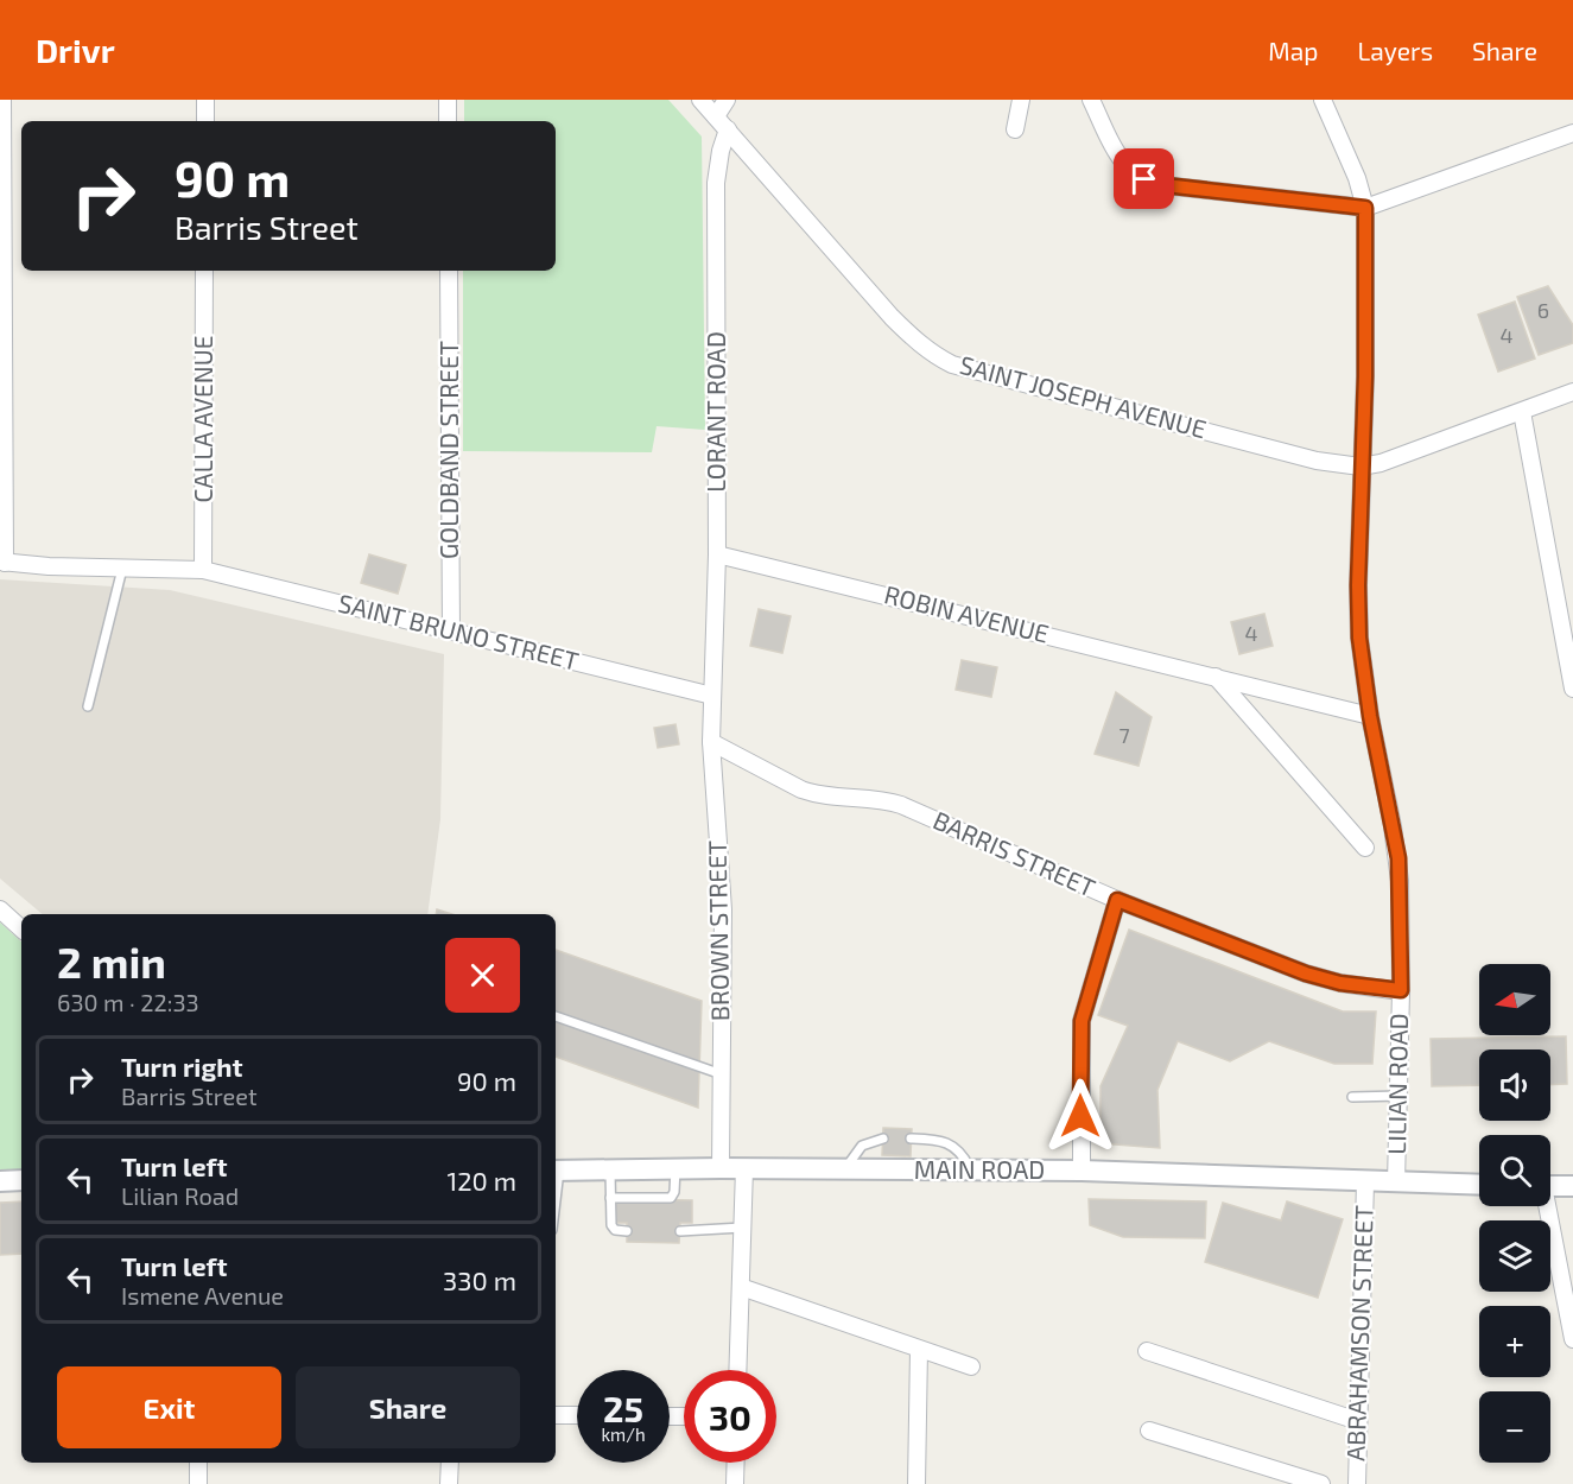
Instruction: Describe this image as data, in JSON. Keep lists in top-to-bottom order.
{
  "streets": {
    "street": [
      "SAINT JOSEPH AVENUE",
      "LORANT ROAD",
      "CALLA AVENUE",
      "GOLDBAND STREET",
      "ROBIN AVENUE",
      "SAINT BRUNO STREET",
      "BARRIS STREET",
      "BROWN STREET",
      "LILIAN ROAD",
      "MAIN ROAD",
      "ABRAHAMSON STREET"
    ]
  },
  "crossings": [
    ["SAINT JOSEPH AVENUE", "LORANT ROAD"],
    ["SAINT JOSEPH AVENUE", "LILIAN ROAD"],
    ["LORANT ROAD", "ROBIN AVENUE"],
    ["LORANT ROAD", "SAINT BRUNO STREET"],
    ["LORANT ROAD", "BROWN STREET"],
    ["CALLA AVENUE", "SAINT BRUNO STREET"],
    ["GOLDBAND STREET", "SAINT BRUNO STREET"],
    ["ROBIN AVENUE", "LILIAN ROAD"],
    ["SAINT BRUNO STREET", "BROWN STREET"],
    ["BARRIS STREET", "BROWN STREET"],
    ["BARRIS STREET", "LILIAN ROAD"],
    ["BROWN STREET", "MAIN ROAD"],
    ["LILIAN ROAD", "MAIN ROAD"],
    ["MAIN ROAD", "ABRAHAMSON STREET"]
  ],
  "house_numbers": [
    "6",
    "4",
    "4",
    "7"
  ],
  "north": "left",
  "page": {
    "header": "Drivr",
    "nav": ["Map", "Layers", "Share"],
    "turn": ["90 m", "Barris Street"],
    "heading": ["2 min", "630 m · 22:33"],
    "map_buttons": ["+", "−"],
    "list": [
      {
        "name": "Turn right",
        "note": "Barris Street",
        "value": "90 m"
      },
      {
        "name": "Turn left",
        "note": "Lilian Road",
        "value": "120 m"
      },
      {
        "name": "Turn left",
        "note": "Ismene Avenue",
        "value": "330 m"
      }
    ],
    "buttons": ["Exit", "Share"],
    "speed": "25 km/h",
    "limit": "30"
  }
}
